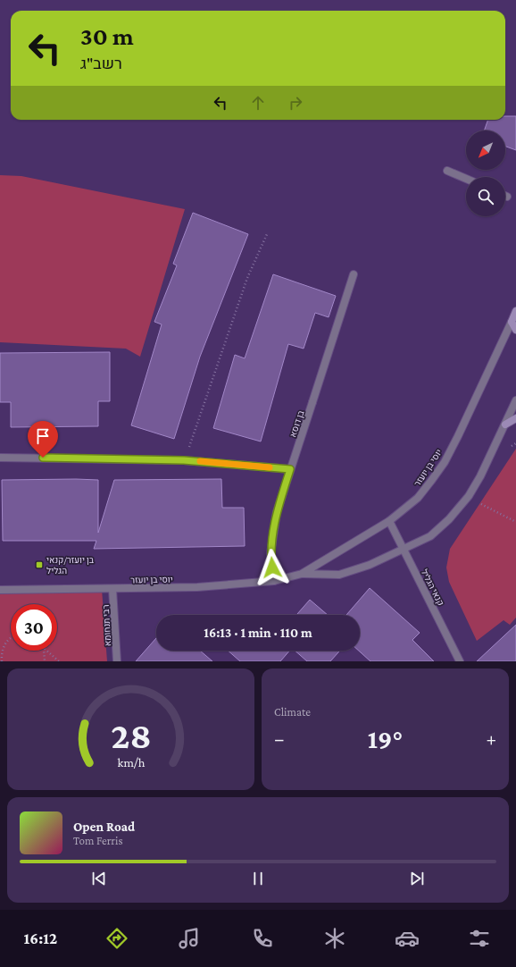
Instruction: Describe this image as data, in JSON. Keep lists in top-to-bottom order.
{
  "streets": {
    "street": [
      "בן דוסא",
      "יוסי בן יועזר",
      "קנאי הגליל",
      "רבי תנחומא"
    ]
  },
  "crossings": [
    ["בן דוסא", "יוסי בן יועזר"],
    ["יוסי בן יועזר", "קנאי הגליל"],
    ["יוסי בן יועזר", "רבי תנחומא"]
  ],
  "places": {
    "transit": ["בן יועזר/קנאי הגליל"]
  },
  "north": "bottom left",
  "page": {
    "turn": ["30 m", "רשב\"ג"],
    "limit": "30",
    "trip": "16:13 · 1 min · 110 m",
    "tile": "Climate",
    "heat": ["−", "19°", "+"],
    "song": ["Open Road", "Tom Ferris"],
    "tabs": "16:12",
    "gauge": ["28", "km/h"]
  }
}
